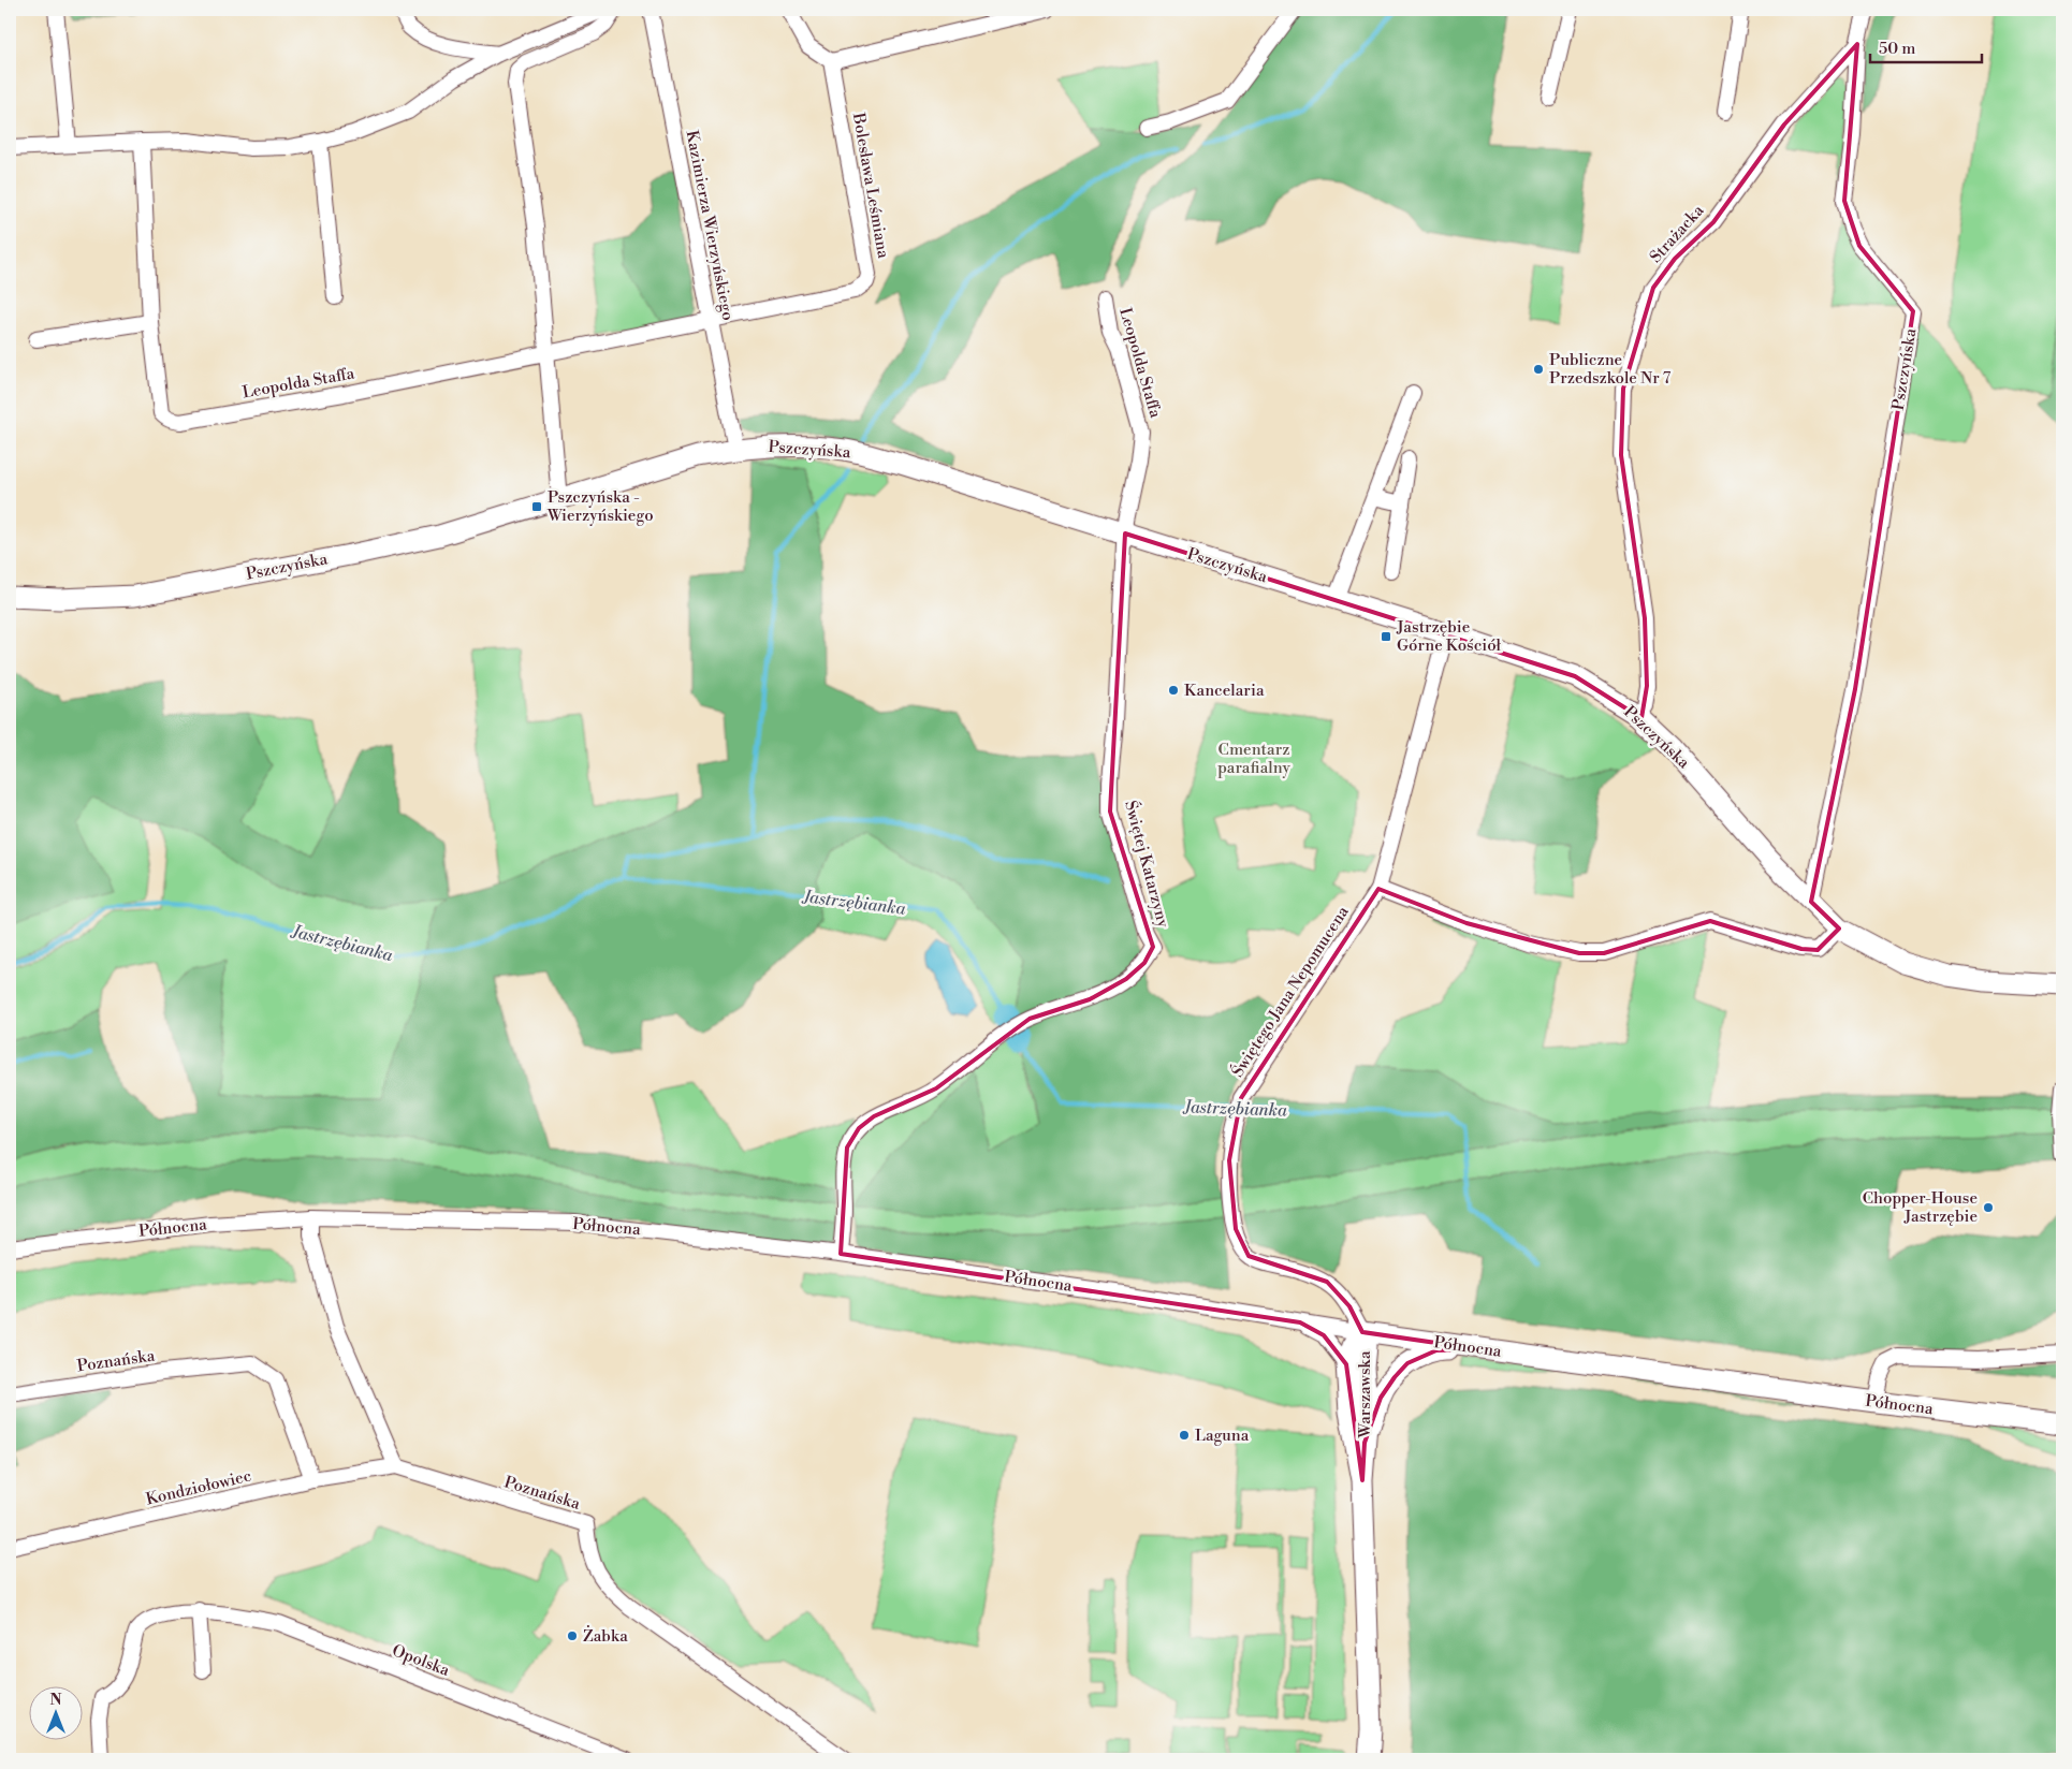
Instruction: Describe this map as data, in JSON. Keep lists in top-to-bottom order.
{
  "streets": {
    "street": [
      "Bolesława Leśmiana",
      "Kazimierza Wierzyńskiego",
      "Strażacka",
      "Leopolda Staffa",
      "Pszczyńska",
      "Świętej Katarzyny",
      "Świętego Jana Nepomucena",
      "Północna",
      "Poznańska",
      "Warszawska",
      "Kondziołowiec",
      "Opolska"
    ]
  },
  "crossings": [
    ["Bolesława Leśmiana", "Kazimierza Wierzyńskiego"],
    ["Bolesława Leśmiana", "Leopolda Staffa"],
    ["Kazimierza Wierzyńskiego", "Leopolda Staffa"],
    ["Kazimierza Wierzyńskiego", "Pszczyńska"],
    ["Strażacka", "Pszczyńska"],
    ["Leopolda Staffa", "Pszczyńska"],
    ["Leopolda Staffa", "Świętej Katarzyny"],
    ["Pszczyńska", "Świętej Katarzyny"],
    ["Pszczyńska", "Świętego Jana Nepomucena"],
    ["Świętej Katarzyny", "Północna"],
    ["Świętego Jana Nepomucena", "Północna"],
    ["Świętego Jana Nepomucena", "Warszawska"],
    ["Północna", "Warszawska"],
    ["Poznańska", "Kondziołowiec"]
  ],
  "water": ["Jastrzębianka"],
  "parks": ["Cmentarz parafialny"],
  "places": {
    "other": [
      "Publiczne Przedszkole Nr 7",
      "Kancelaria",
      "Chopper-House Jastrzębie",
      "Laguna",
      "Żabka"
    ],
    "transit": ["Pszczyńska - Wierzyńskiego", "Jastrzębie Górne Kościół"]
  },
  "scale_bar": "50 m",
  "north": "top"
}
